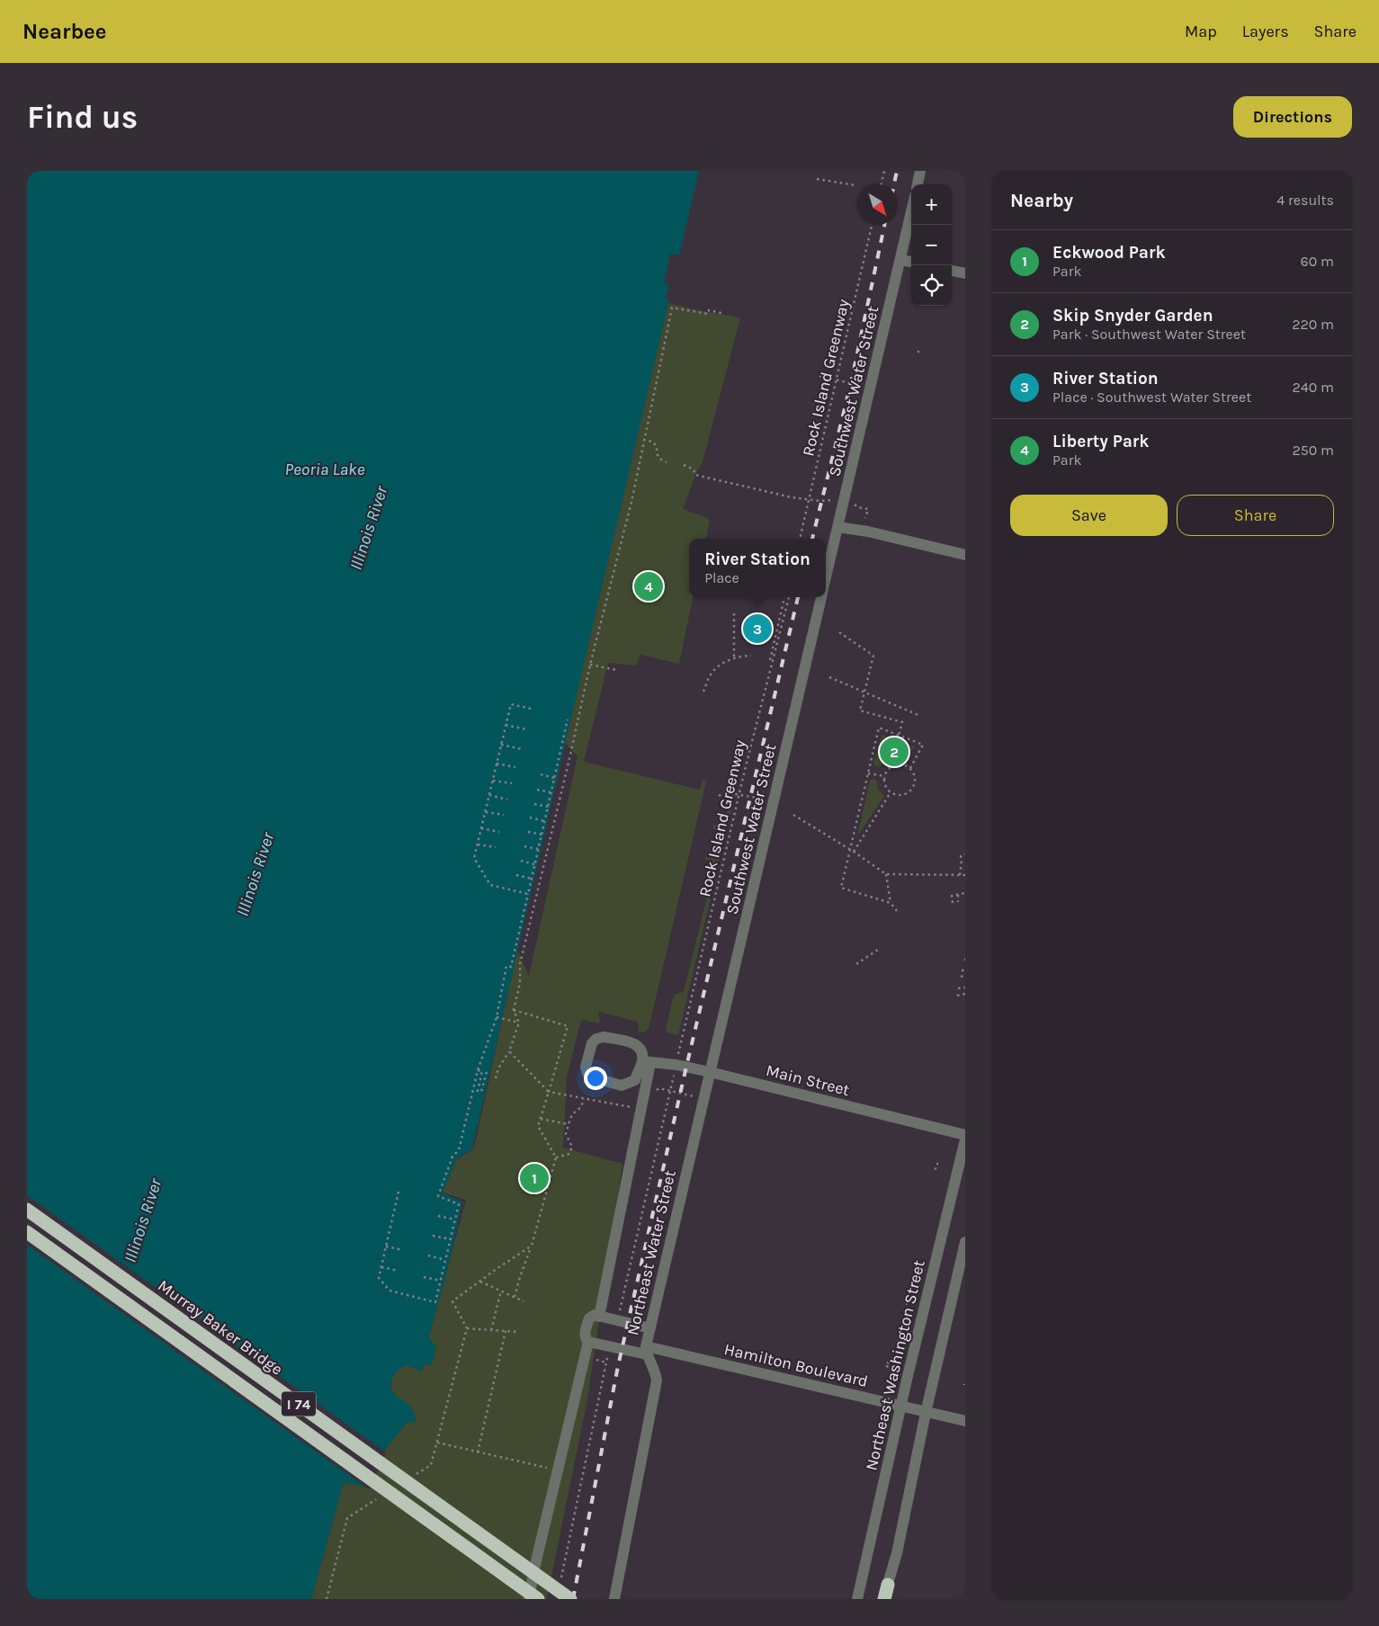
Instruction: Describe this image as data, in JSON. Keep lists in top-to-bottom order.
{
  "streets": {
    "highway": ["Murray Baker Bridge", "I 74"],
    "street": [
      "Southwest Water Street",
      "Main Street",
      "Northeast Water Street",
      "Hamilton Boulevard",
      "Northeast Washington Street"
    ],
    "path": ["Rock Island Greenway"]
  },
  "crossings": [
    ["Southwest Water Street", "Main Street"],
    ["Southwest Water Street", "Northeast Water Street"],
    ["Main Street", "Northeast Water Street"],
    ["Northeast Water Street", "Hamilton Boulevard"],
    ["Hamilton Boulevard", "Northeast Washington Street"]
  ],
  "water": ["Peoria Lake", "Illinois River"],
  "north": "bottom right",
  "page": {
    "header": "Nearbee",
    "nav": ["Map", "Layers", "Share"],
    "buttons": [
      "Directions",
      ["Save", "Share"]
    ],
    "title": "Find us",
    "heading": ["Nearby", "4 results"],
    "map_buttons": ["+", "−"],
    "list": [
      {
        "mark": "1",
        "name": "Eckwood Park",
        "note": "Park",
        "value": "60 m"
      },
      {
        "mark": "2",
        "name": "Skip Snyder Garden",
        "note": "Park · Southwest Water Street",
        "value": "220 m"
      },
      {
        "mark": "3",
        "name": "River Station",
        "note": "Place · Southwest Water Street",
        "value": "240 m"
      },
      {
        "mark": "4",
        "name": "Liberty Park",
        "note": "Park",
        "value": "250 m"
      }
    ],
    "popup": ["River Station", "Place"],
    "pins": [
      "4",
      "3",
      "2",
      "1"
    ]
  }
}
